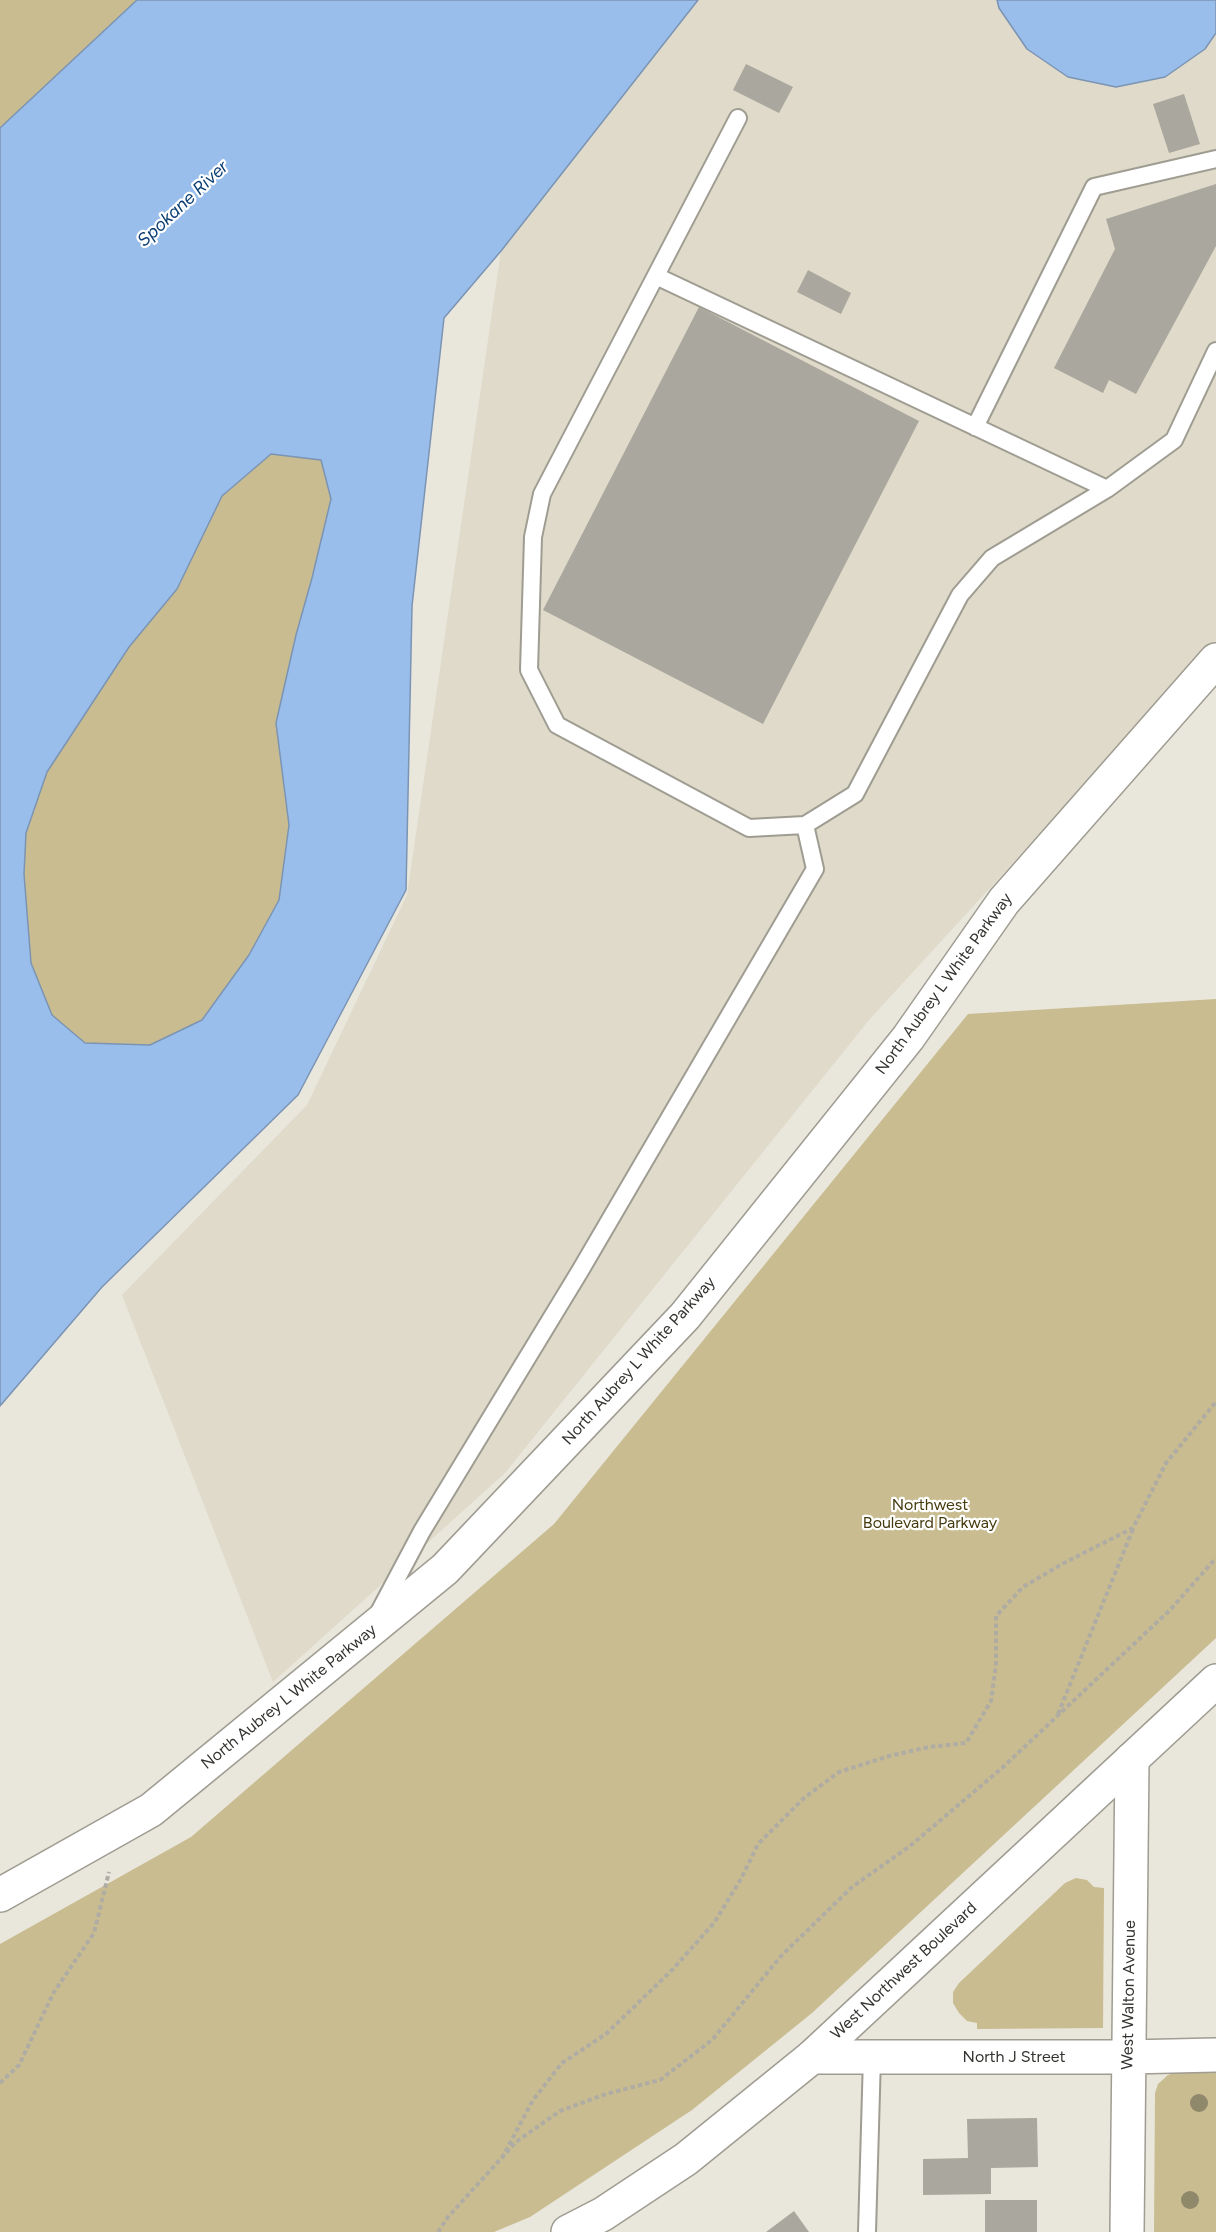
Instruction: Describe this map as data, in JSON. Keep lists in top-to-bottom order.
{
  "streets": {
    "street": [
      "North Aubrey L White Parkway",
      "West Northwest Boulevard",
      "West Walton Avenue",
      "North J Street"
    ]
  },
  "crossings": [
    ["West Northwest Boulevard", "West Walton Avenue"],
    ["West Northwest Boulevard", "North J Street"],
    ["West Walton Avenue", "North J Street"]
  ],
  "water": ["Spokane River"],
  "parks": ["Northwest Boulevard Parkway"]
}
